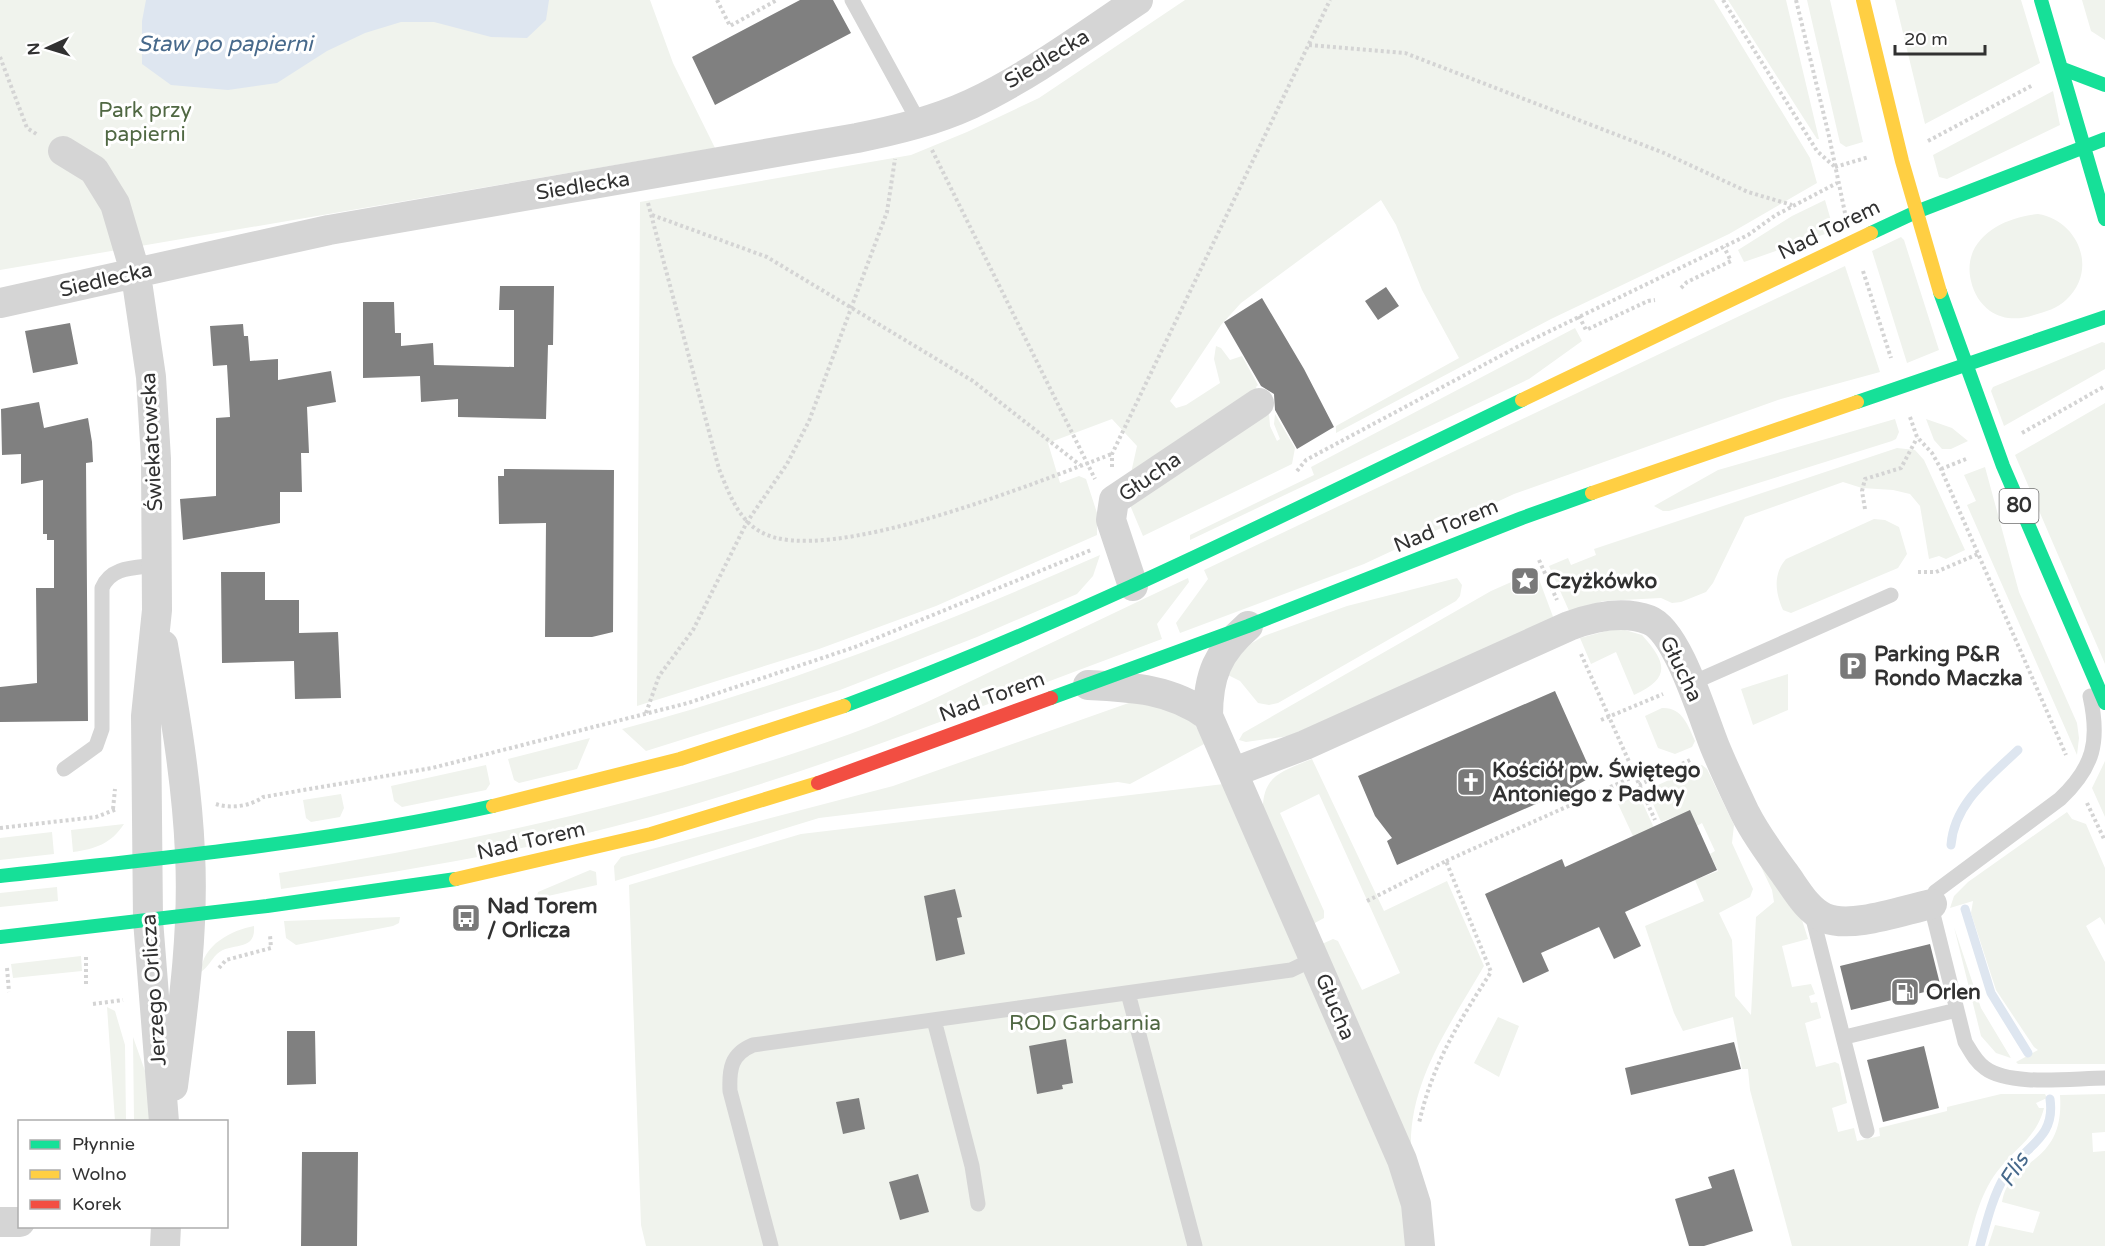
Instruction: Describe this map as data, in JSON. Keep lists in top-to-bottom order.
{
  "streets": {
    "main road": ["Nad Torem", "80"],
    "street": [
      "Siedlecka",
      "Świekatowska",
      "Głucha",
      "Jerzego Orlicza"
    ]
  },
  "crossings": [
    ["Siedlecka", "Świekatowska"],
    ["Nad Torem", "Świekatowska"],
    ["Nad Torem", "Głucha"],
    ["Nad Torem", "80"],
    ["Nad Torem", "Jerzego Orlicza"],
    ["Świekatowska", "Jerzego Orlicza"]
  ],
  "water": ["Staw po papierni", "Flis"],
  "parks": ["Park przy papierni", "ROD Garbarnia"],
  "places": {
    "place": ["Czyżkówko"],
    "parking": ["Parking P&R Rondo Maczka"],
    "church": ["Kościół pw. Świętego Antoniego z Padwy"],
    "bus stop": ["Nad Torem / Orlicza"],
    "fuel station": ["Orlen"]
  },
  "legend": ["Płynnie", "Wolno", "Korek"],
  "scale_bar": "20 m",
  "north": "left"
}
